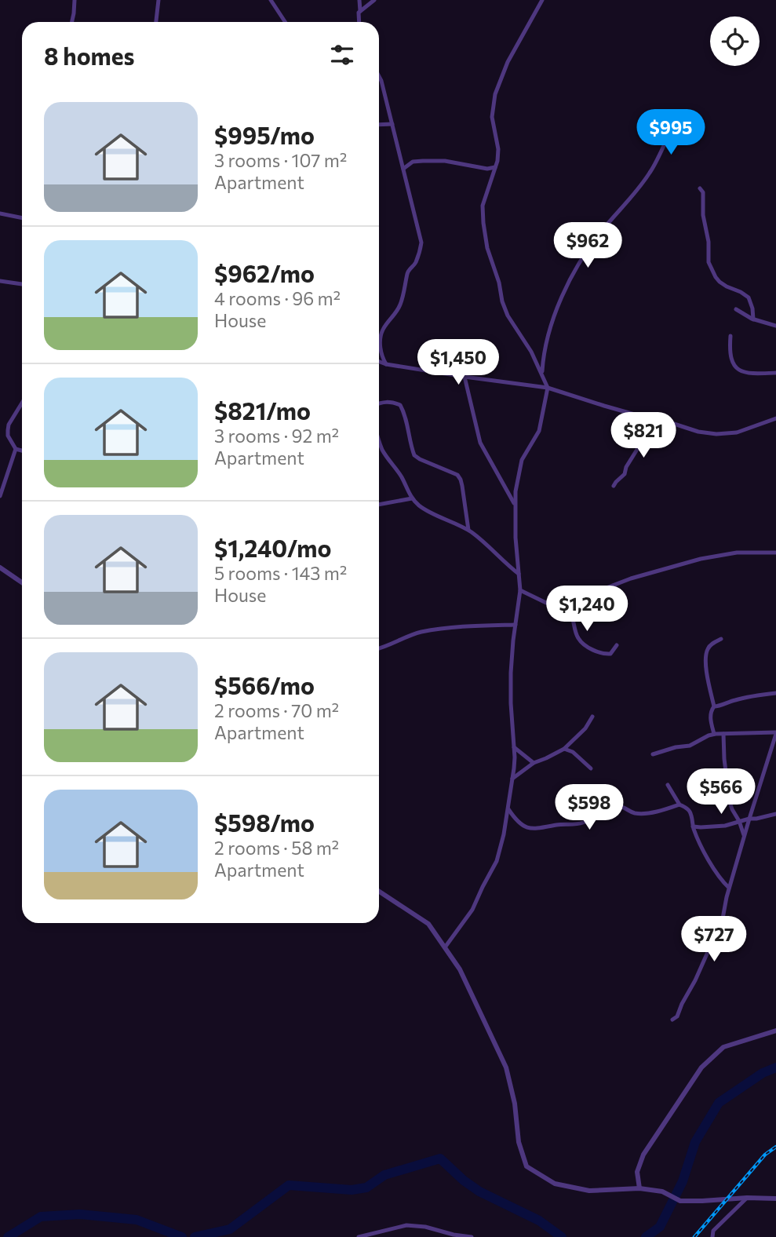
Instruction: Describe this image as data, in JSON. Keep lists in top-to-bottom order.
{
  "page": {
    "heading": "8 homes",
    "list": [
      {
        "name": "$995/mo",
        "note": "3 rooms · 107 m² · Apartment"
      },
      {
        "name": "$962/mo",
        "note": "4 rooms · 96 m² · House"
      },
      {
        "name": "$821/mo",
        "note": "3 rooms · 92 m² · Apartment"
      },
      {
        "name": "$1,240/mo",
        "note": "5 rooms · 143 m² · House"
      },
      {
        "name": "$566/mo",
        "note": "2 rooms · 70 m² · Apartment"
      },
      {
        "name": "$598/mo",
        "note": "2 rooms · 58 m² · Apartment"
      }
    ],
    "price": [
      "$995",
      "$962",
      "$1,450",
      "$821",
      "$1,240",
      "$566",
      "$598",
      "$727"
    ]
  }
}
